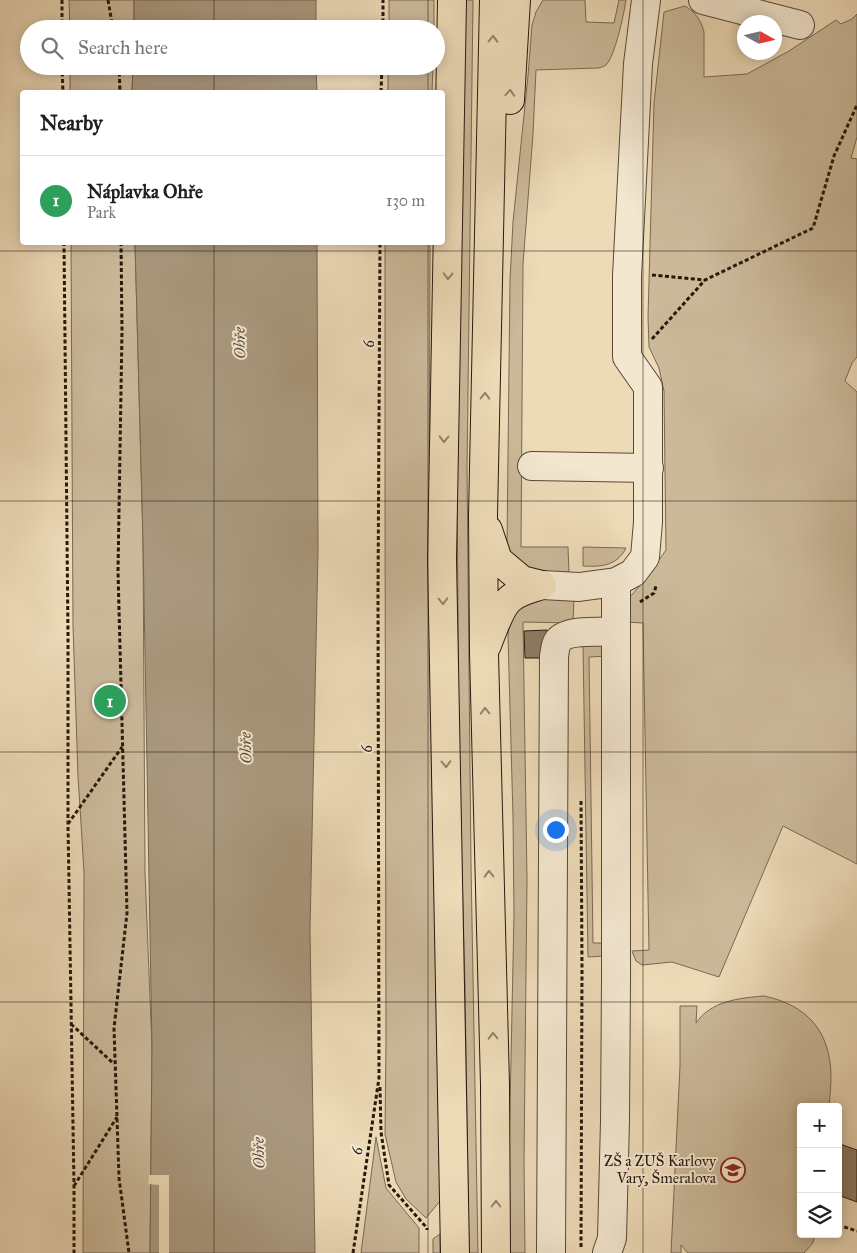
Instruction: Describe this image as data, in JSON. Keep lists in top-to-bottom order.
{
  "streets": {
    "path": ["6"]
  },
  "water": ["Ohře"],
  "places": {
    "school or university": ["ZŠ a ZUŠ Karlovy Vary, Šmeralova"]
  },
  "north": "right",
  "page": {
    "search": "Search here",
    "heading": "Nearby",
    "list": [
      {
        "mark": "1",
        "name": "Náplavka Ohře",
        "note": "Park",
        "value": "130 m"
      }
    ],
    "pins": "1",
    "map_buttons": ["+", "−"]
  }
}
